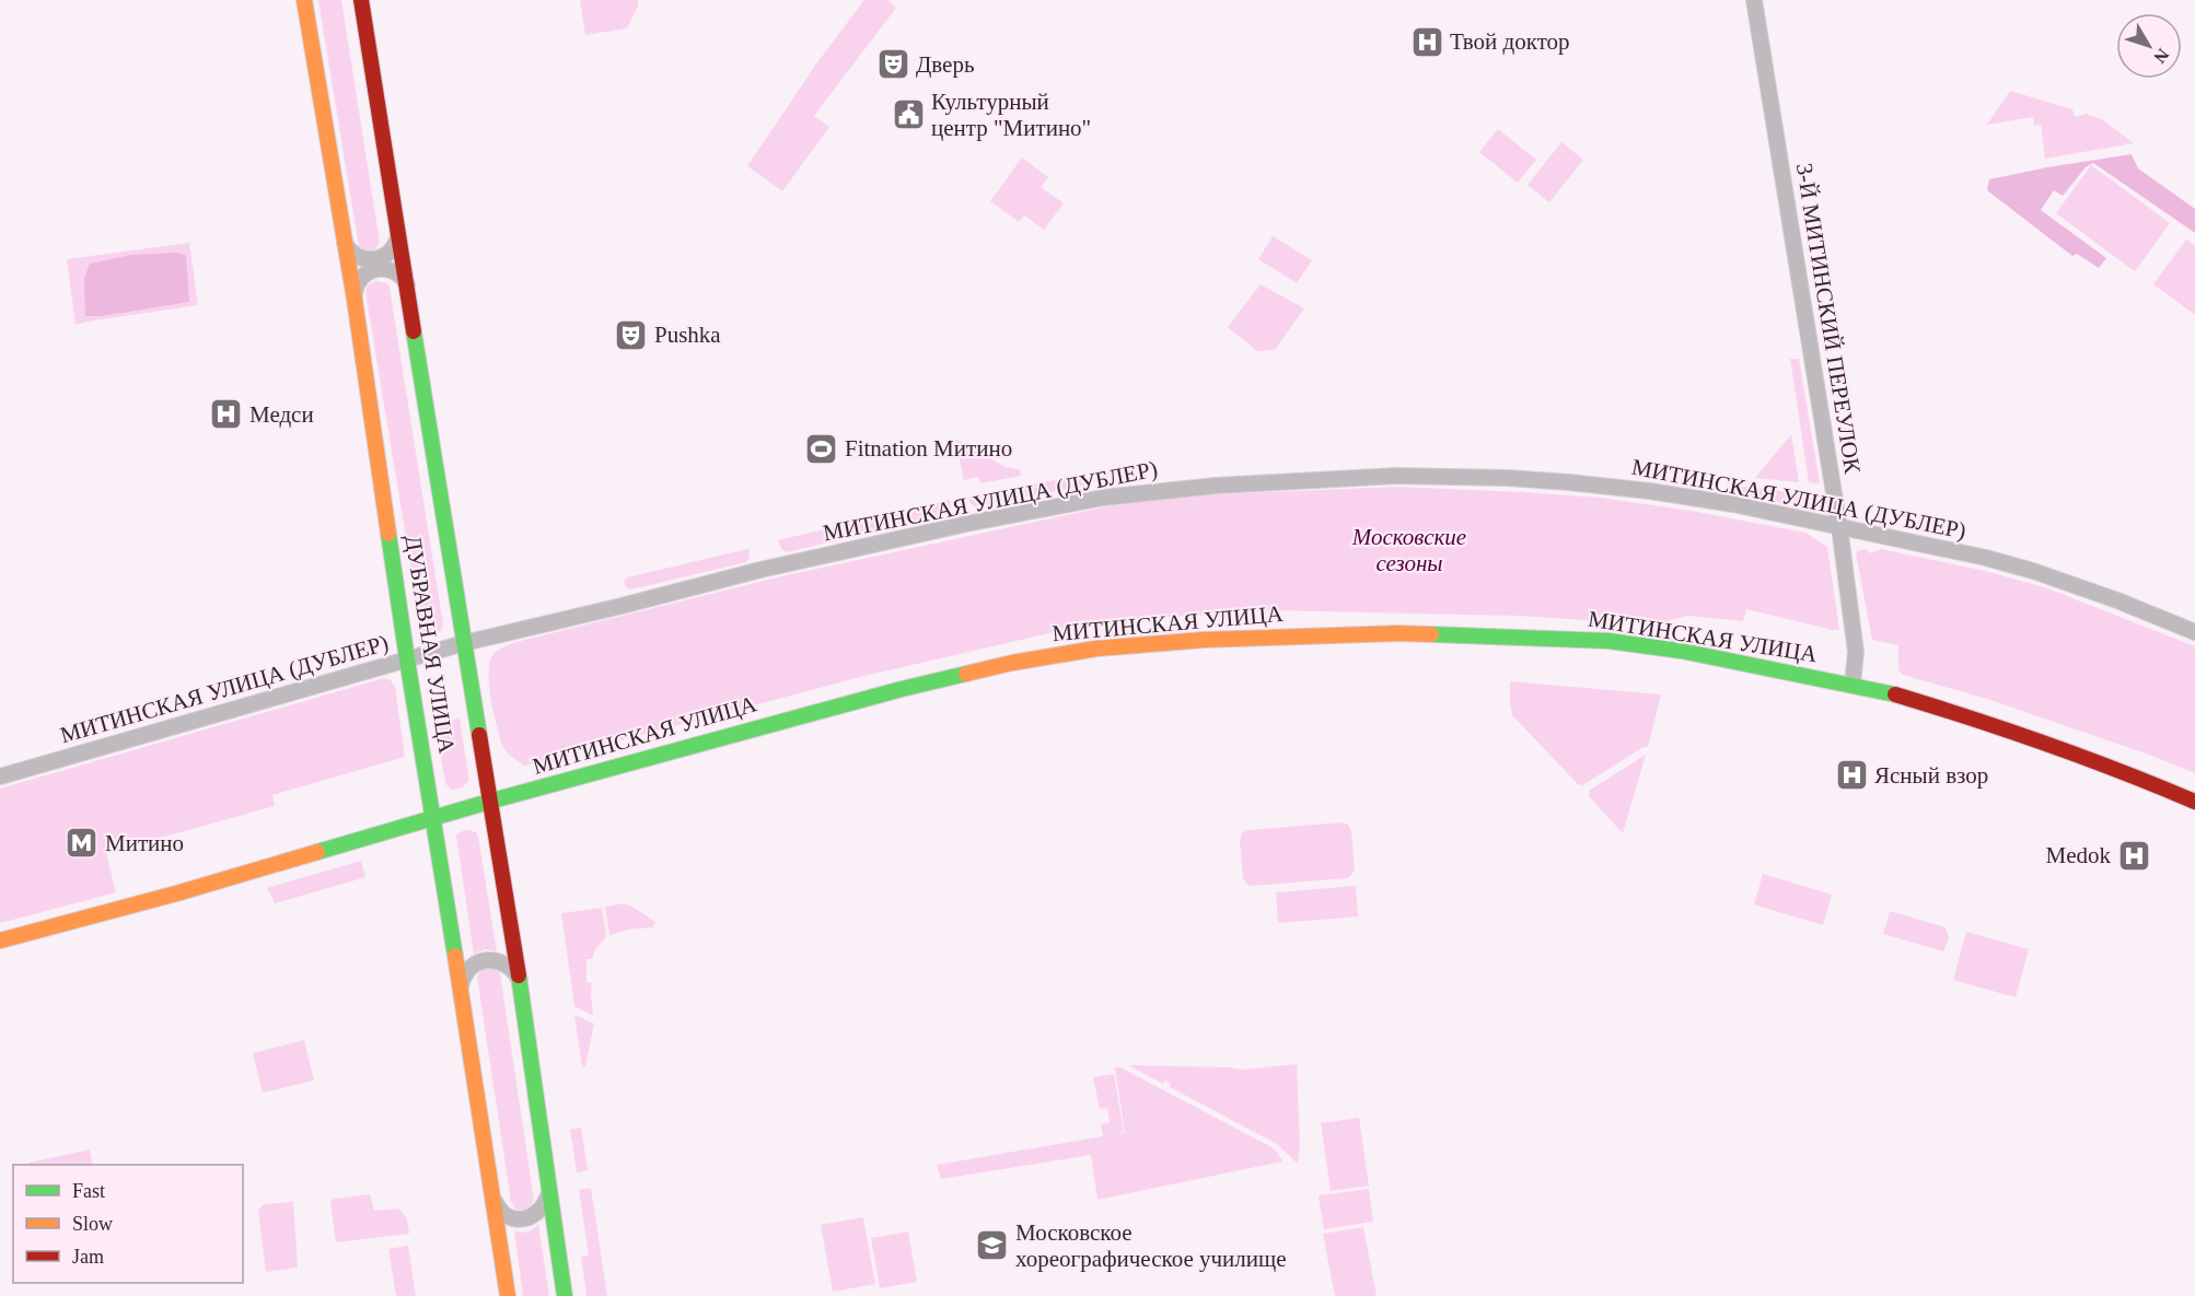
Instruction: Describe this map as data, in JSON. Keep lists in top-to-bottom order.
{
  "streets": {
    "main road": ["МИТИНСКАЯ УЛИЦА", "ДУБРАВНАЯ УЛИЦА"],
    "street": ["3-Й МИТИНСКИЙ ПЕРЕУЛОК", "МИТИНСКАЯ УЛИЦА (ДУБЛЕР)"]
  },
  "crossings": [
    ["3-Й МИТИНСКИЙ ПЕРЕУЛОК", "МИТИНСКАЯ УЛИЦА (ДУБЛЕР)"],
    ["3-Й МИТИНСКИЙ ПЕРЕУЛОК", "МИТИНСКАЯ УЛИЦА"],
    ["МИТИНСКАЯ УЛИЦА (ДУБЛЕР)", "ДУБРАВНАЯ УЛИЦА"],
    ["МИТИНСКАЯ УЛИЦА", "ДУБРАВНАЯ УЛИЦА"]
  ],
  "parks": ["Московские сезоны"],
  "places": {
    "hospital": [
      "Твой доктор",
      "Медси",
      "Ясный взор",
      "Medok"
    ],
    "theatre": ["Дверь", "Pushka"],
    "public building": ["Культурный центр \"Митино\""],
    "sports": ["Fitnation Митино"],
    "metro station": ["Митино"],
    "school or university": ["Московское хореографическое училище"]
  },
  "legend": ["Fast", "Slow", "Jam"],
  "north": "bottom right"
}
